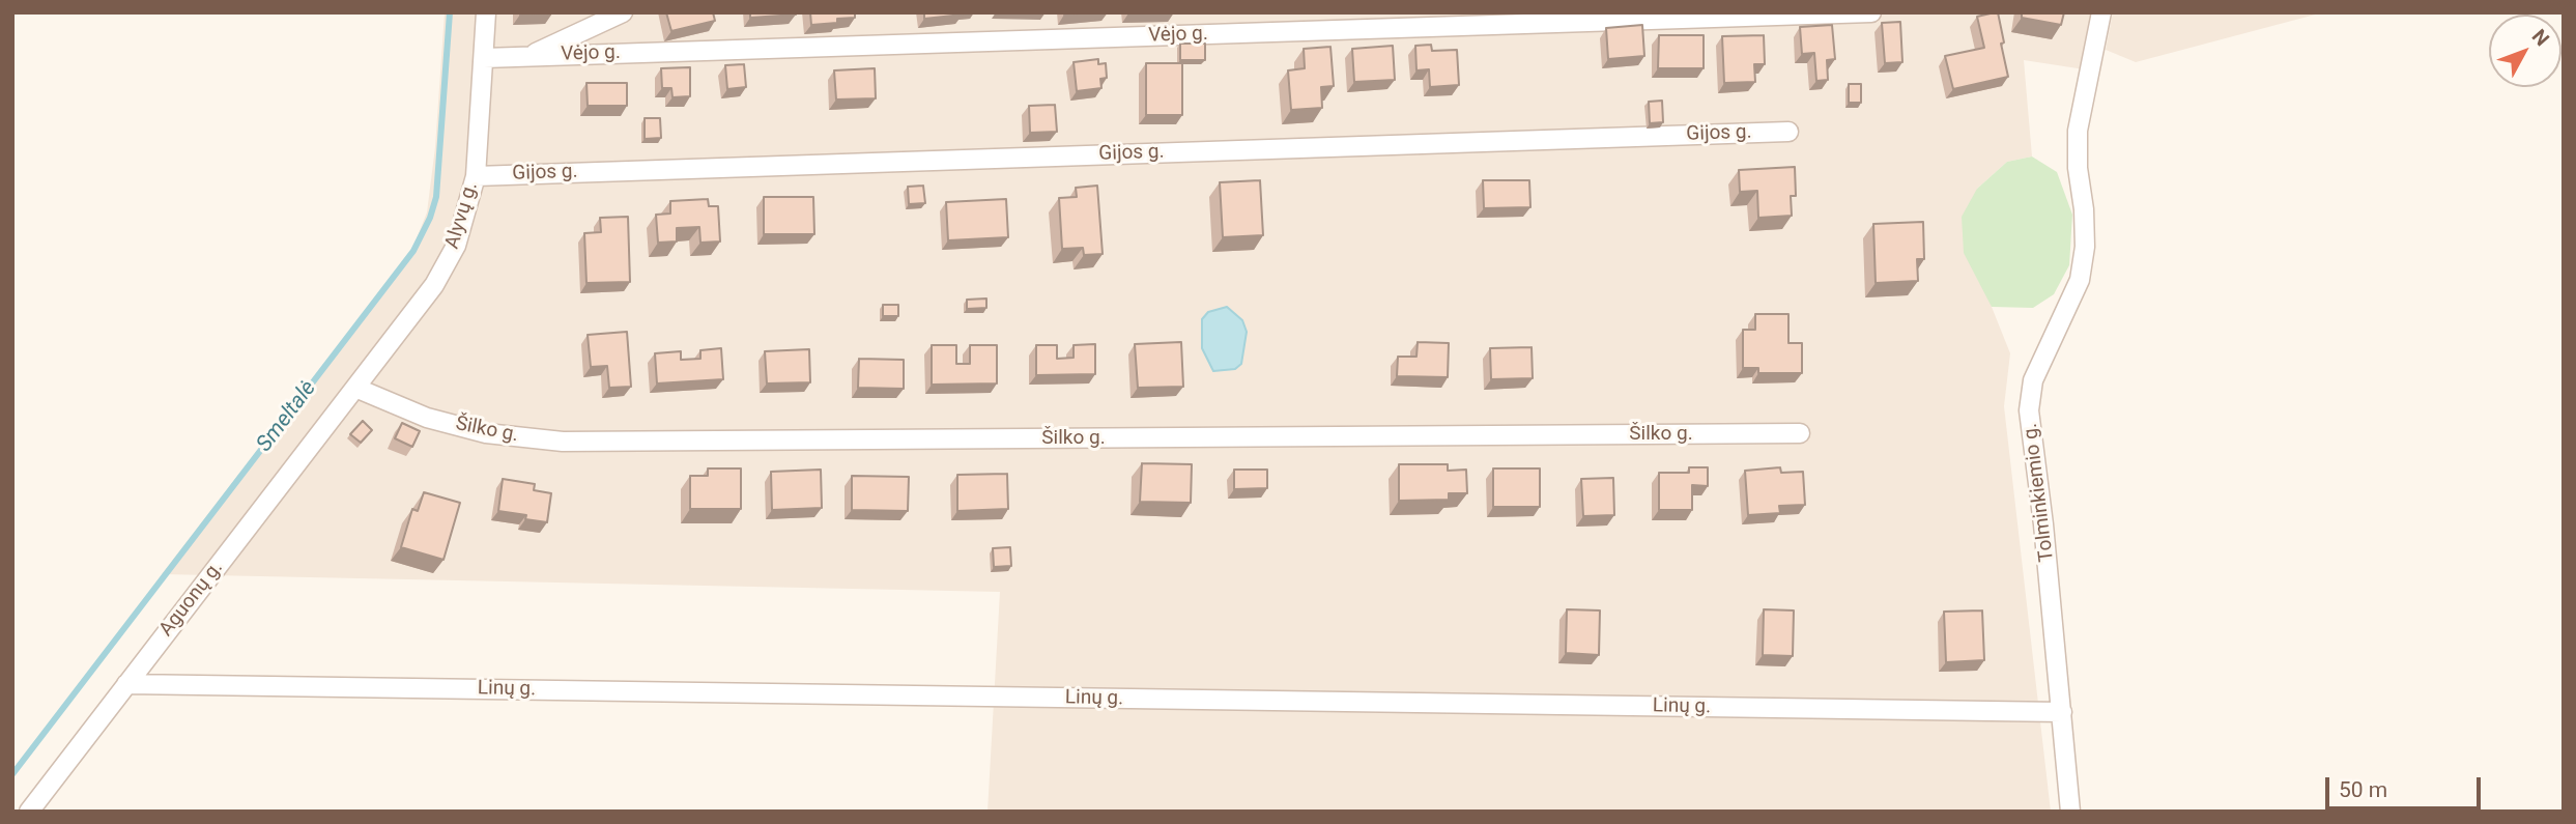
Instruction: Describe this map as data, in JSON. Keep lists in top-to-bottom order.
{
  "streets": {
    "street": [
      "Vėjo g.",
      "Gijos g.",
      "Alyvų g.",
      "Šilko g.",
      "Tolminkiemio g.",
      "Aguonų g.",
      "Linų g."
    ]
  },
  "crossings": [
    ["Vėjo g.", "Alyvų g."],
    ["Gijos g.", "Alyvų g."],
    ["Alyvų g.", "Šilko g."],
    ["Alyvų g.", "Aguonų g."],
    ["Šilko g.", "Aguonų g."],
    ["Tolminkiemio g.", "Linų g."],
    ["Aguonų g.", "Linų g."]
  ],
  "water": ["Smeltalė"],
  "scale_bar": "50 m",
  "north": "top right"
}
